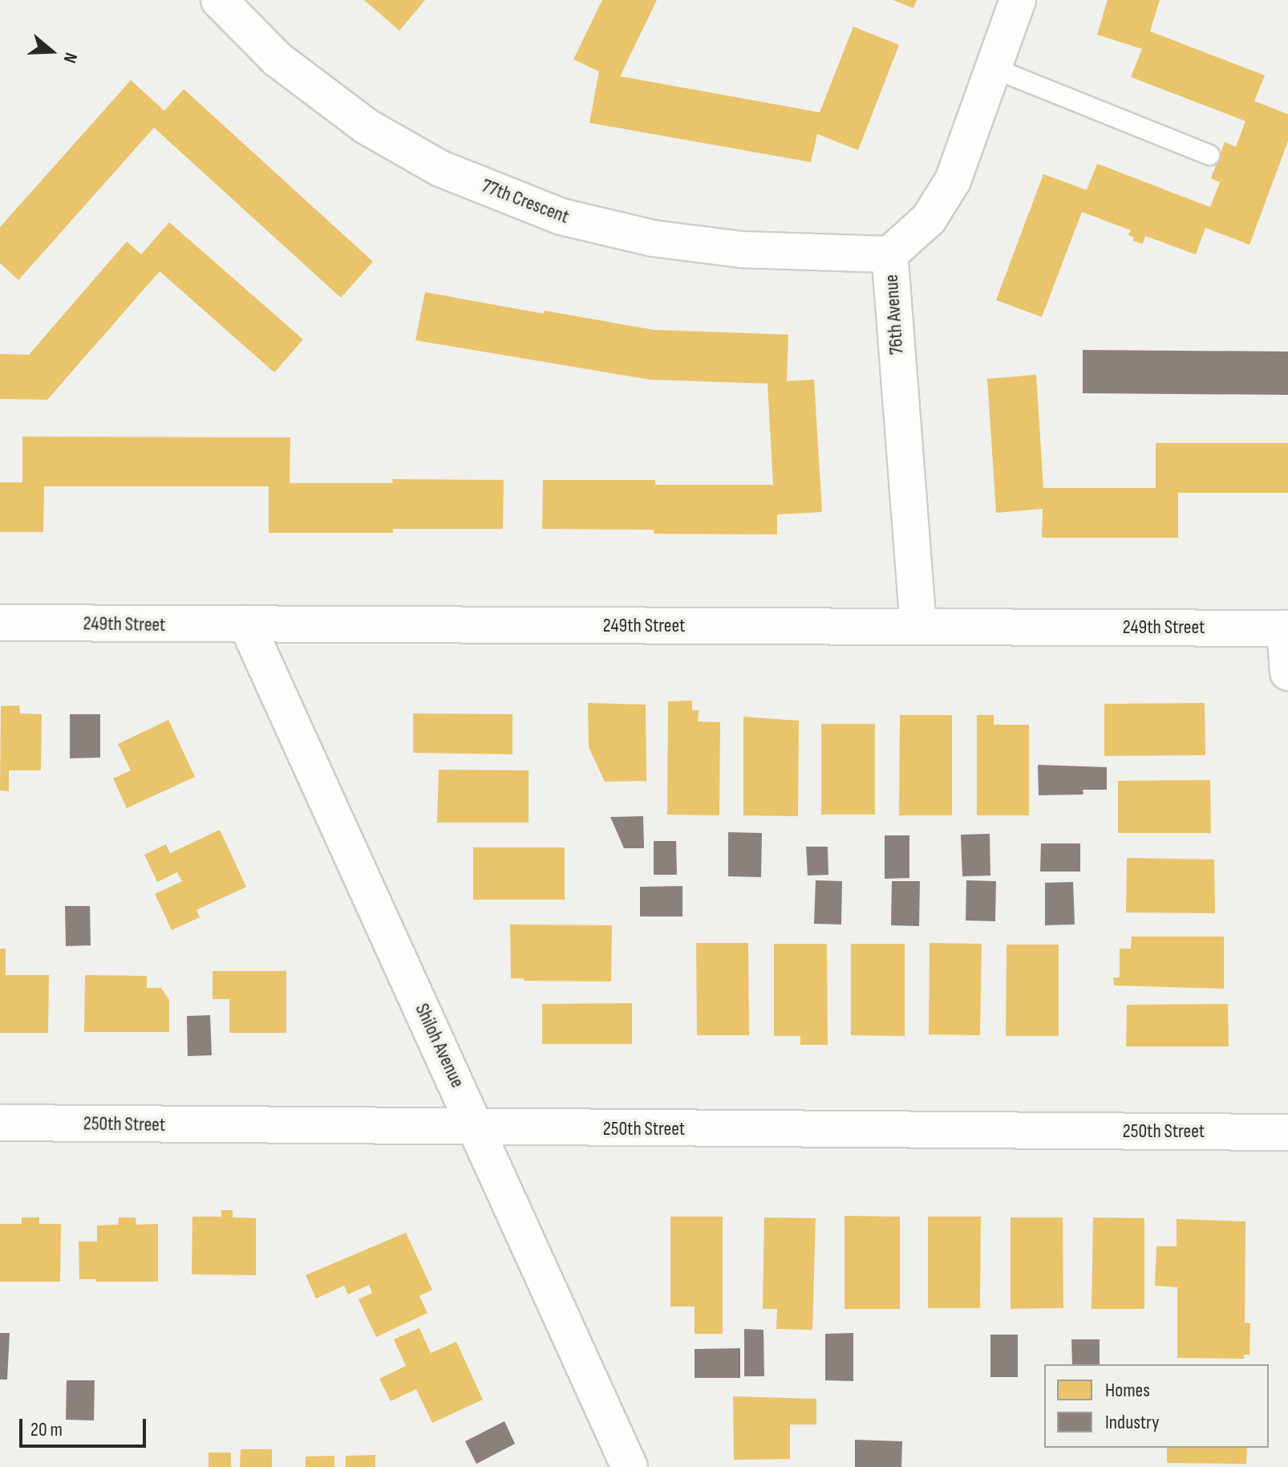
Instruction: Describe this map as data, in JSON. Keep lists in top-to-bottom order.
{
  "streets": {
    "street": [
      "77th Crescent",
      "76th Avenue",
      "249th Street",
      "Shiloh Avenue",
      "250th Street"
    ]
  },
  "crossings": [
    ["77th Crescent", "76th Avenue"],
    ["76th Avenue", "249th Street"],
    ["249th Street", "Shiloh Avenue"],
    ["Shiloh Avenue", "250th Street"]
  ],
  "legend": ["Homes", "Industry"],
  "scale_bar": "20 m",
  "north": "right"
}
